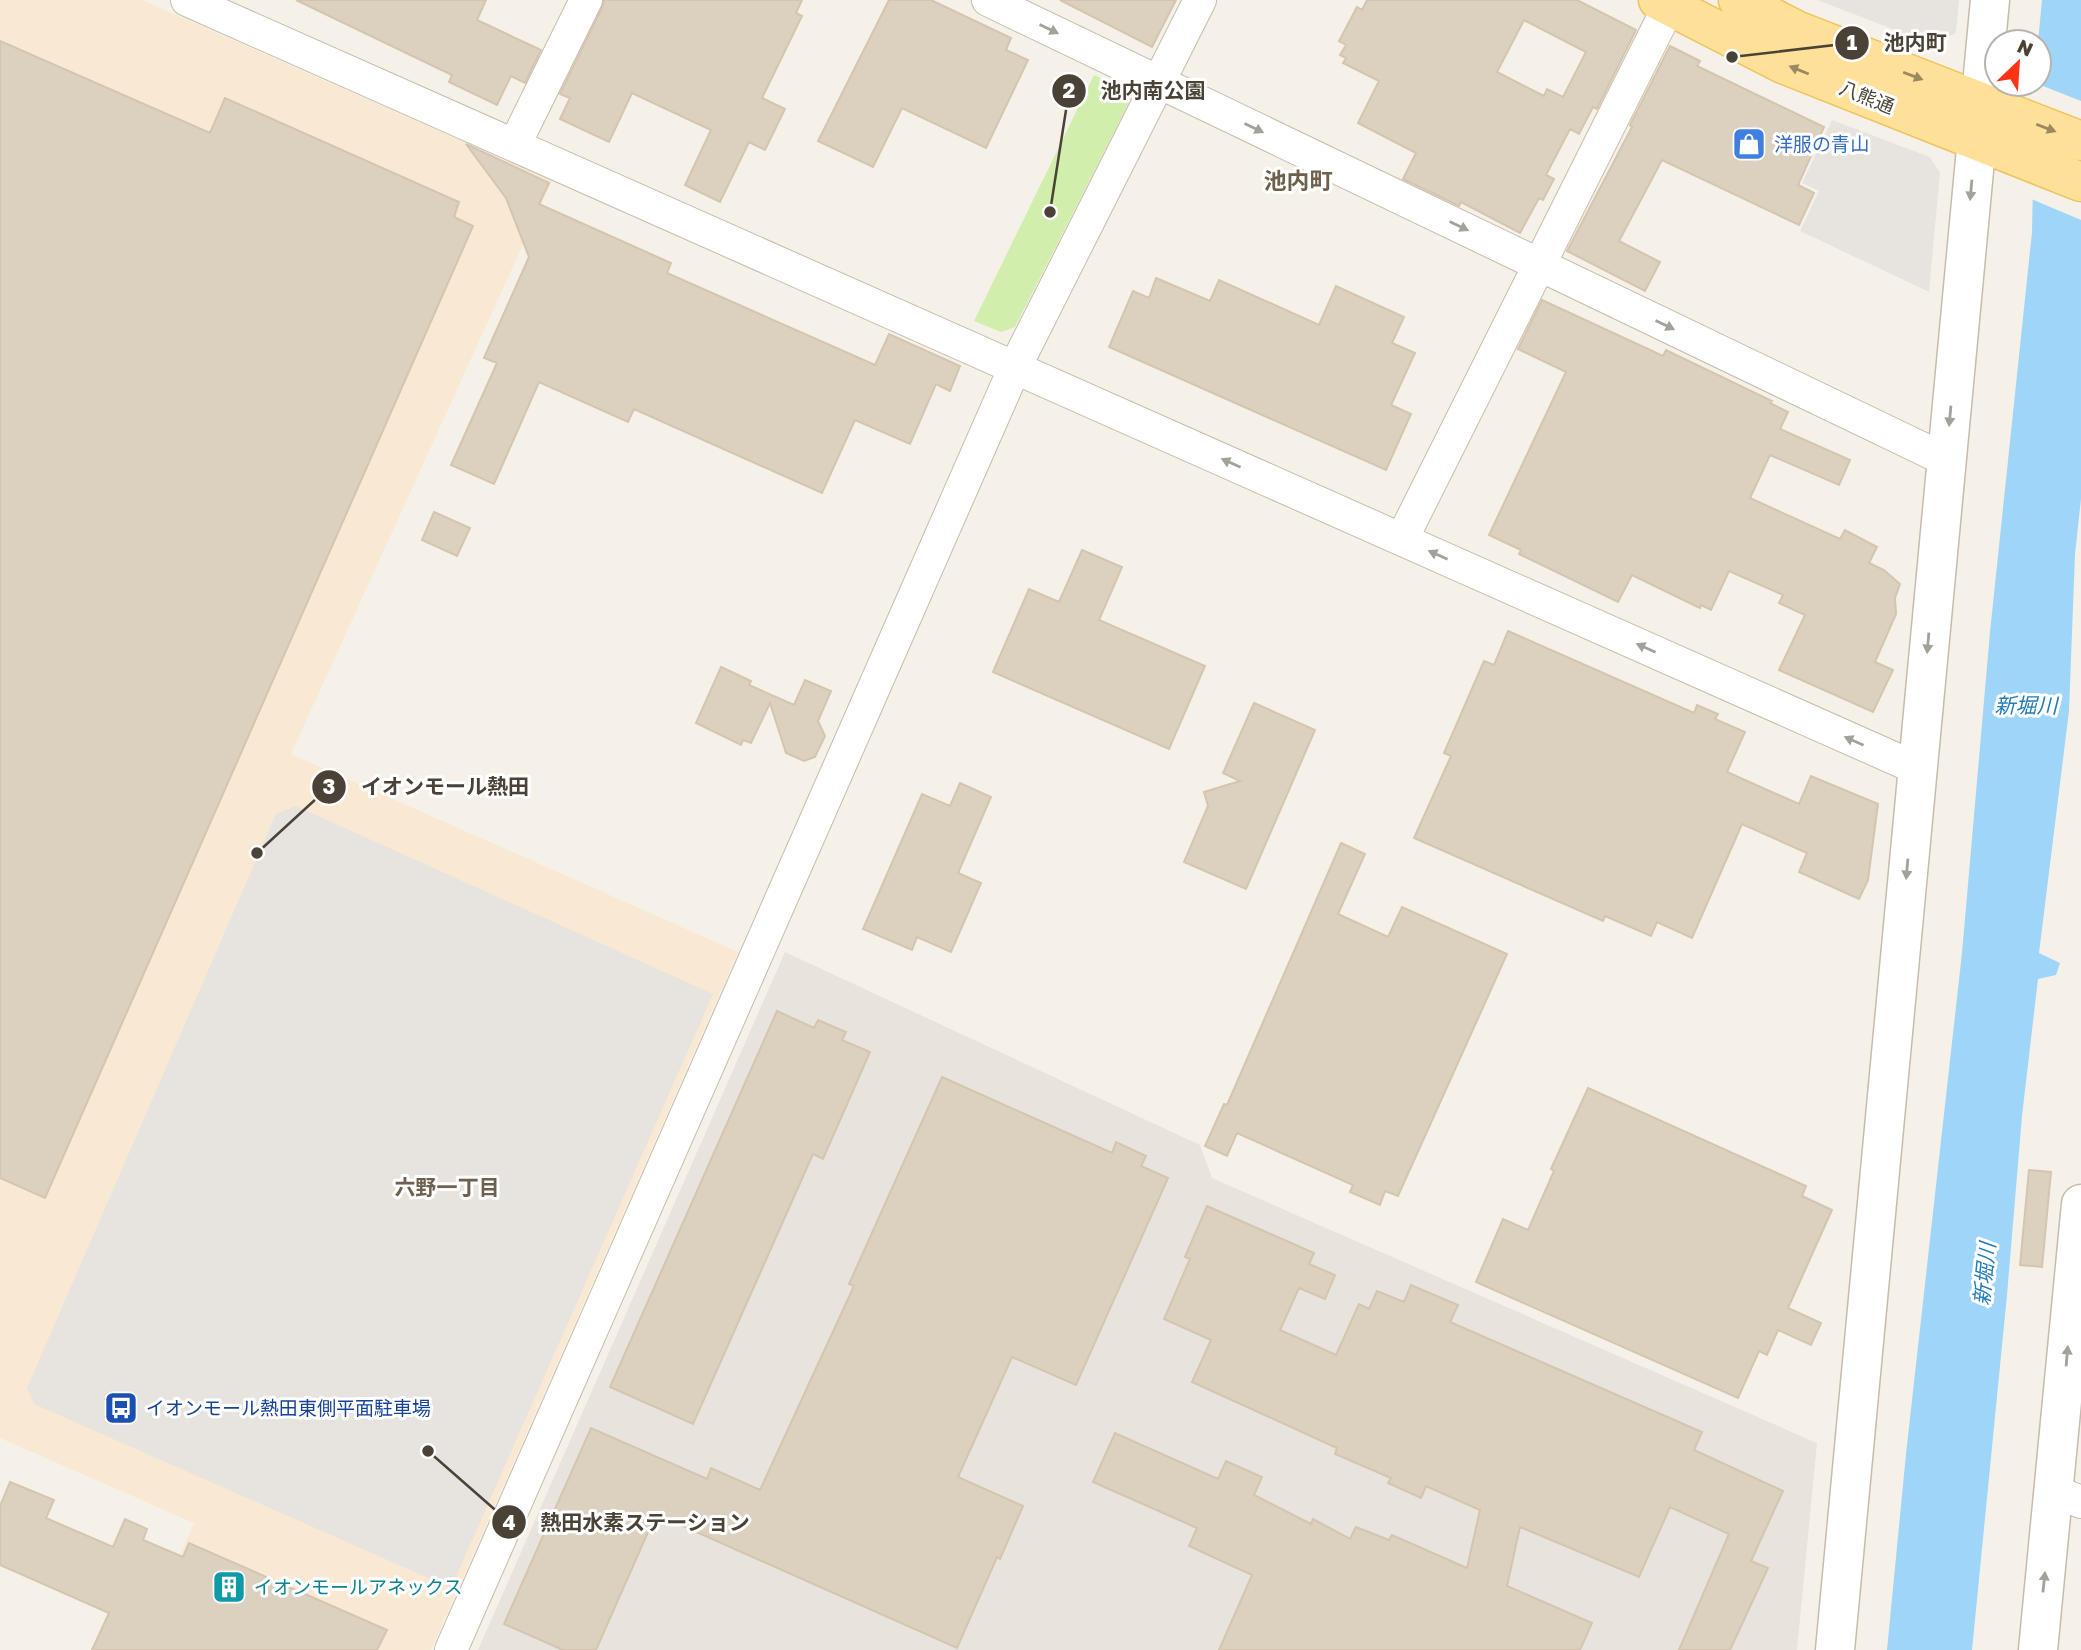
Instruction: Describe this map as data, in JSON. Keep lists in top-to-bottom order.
{
  "streets": {
    "main road": ["八熊通"]
  },
  "districts": ["池内町", "六野一丁目"],
  "water": ["新堀川"],
  "places": {
    "other": [
      "池内町",
      "池内南公園",
      "イオンモール熱田",
      "熱田水素ステーション"
    ],
    "shop": ["洋服の青山"],
    "bus stop": ["イオンモール熱田東側平面駐車場"],
    "building": ["イオンモールアネックス"]
  },
  "north": "top right"
}
